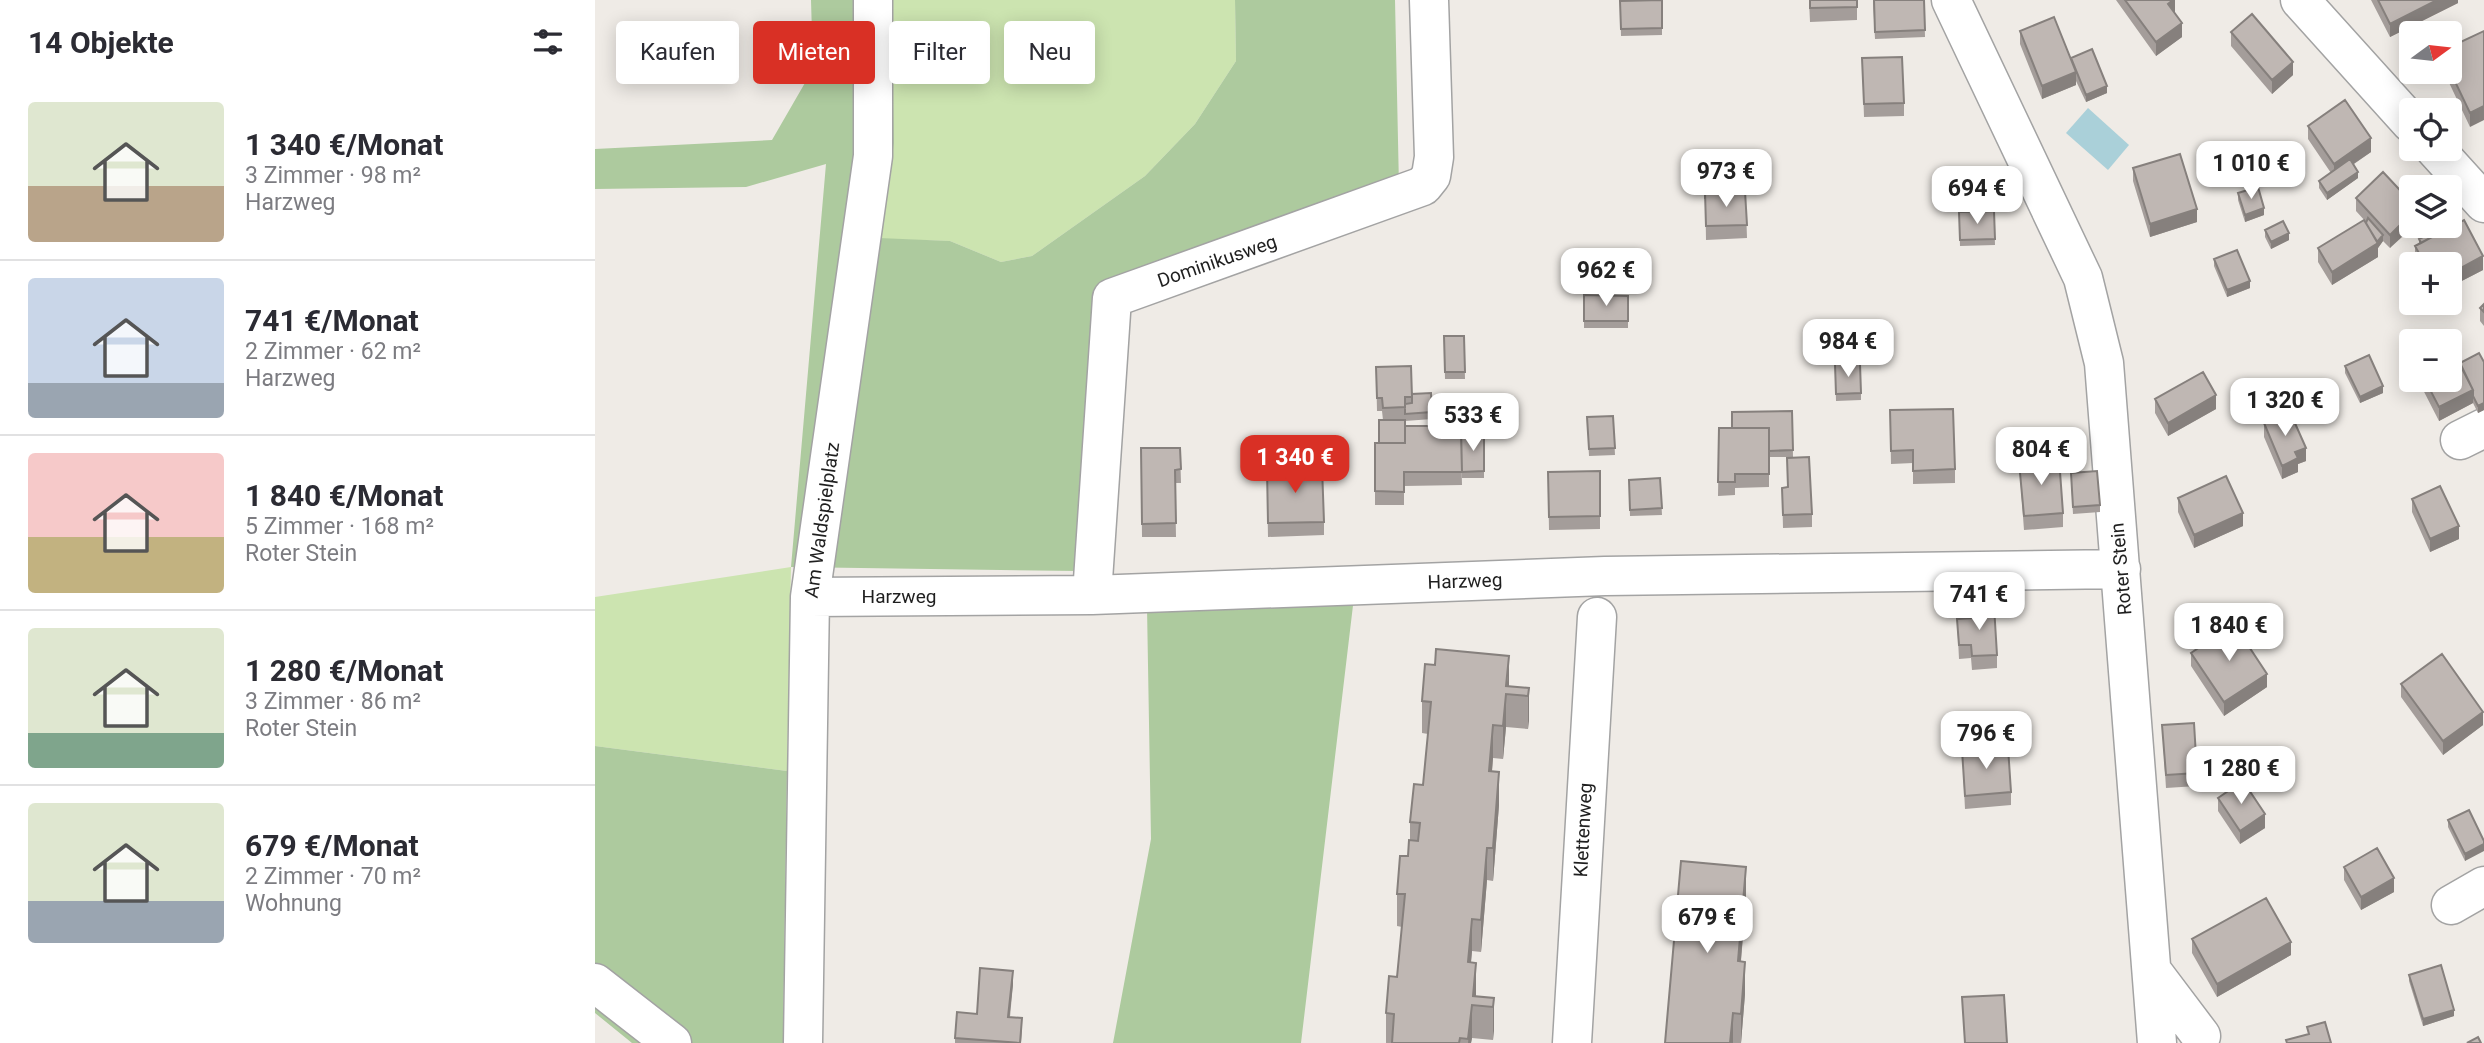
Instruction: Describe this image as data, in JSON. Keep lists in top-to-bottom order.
{
  "streets": {
    "street": [
      "Dominikusweg",
      "Am Waldspielplatz",
      "Roter Stein",
      "Harzweg",
      "Klettenweg"
    ]
  },
  "crossings": [
    ["Dominikusweg", "Harzweg"],
    ["Am Waldspielplatz", "Harzweg"],
    ["Roter Stein", "Harzweg"]
  ],
  "north": "right",
  "page": {
    "heading": "14 Objekte",
    "map_buttons": ["+", "−"],
    "chip": [
      "Kaufen",
      "Mieten",
      "Filter",
      "Neu"
    ],
    "list": [
      {
        "name": "1 340 €/Monat",
        "note": "3 Zimmer · 98 m² · Harzweg"
      },
      {
        "name": "741 €/Monat",
        "note": "2 Zimmer · 62 m² · Harzweg"
      },
      {
        "name": "1 840 €/Monat",
        "note": "5 Zimmer · 168 m² · Roter Stein"
      },
      {
        "name": "1 280 €/Monat",
        "note": "3 Zimmer · 86 m² · Roter Stein"
      },
      {
        "name": "679 €/Monat",
        "note": "2 Zimmer · 70 m² · Wohnung"
      }
    ],
    "price": [
      "1 010 €",
      "973 €",
      "694 €",
      "962 €",
      "984 €",
      "1 320 €",
      "533 €",
      "804 €",
      "1 340 €",
      "741 €",
      "1 840 €",
      "796 €",
      "1 280 €",
      "679 €"
    ]
  }
}
